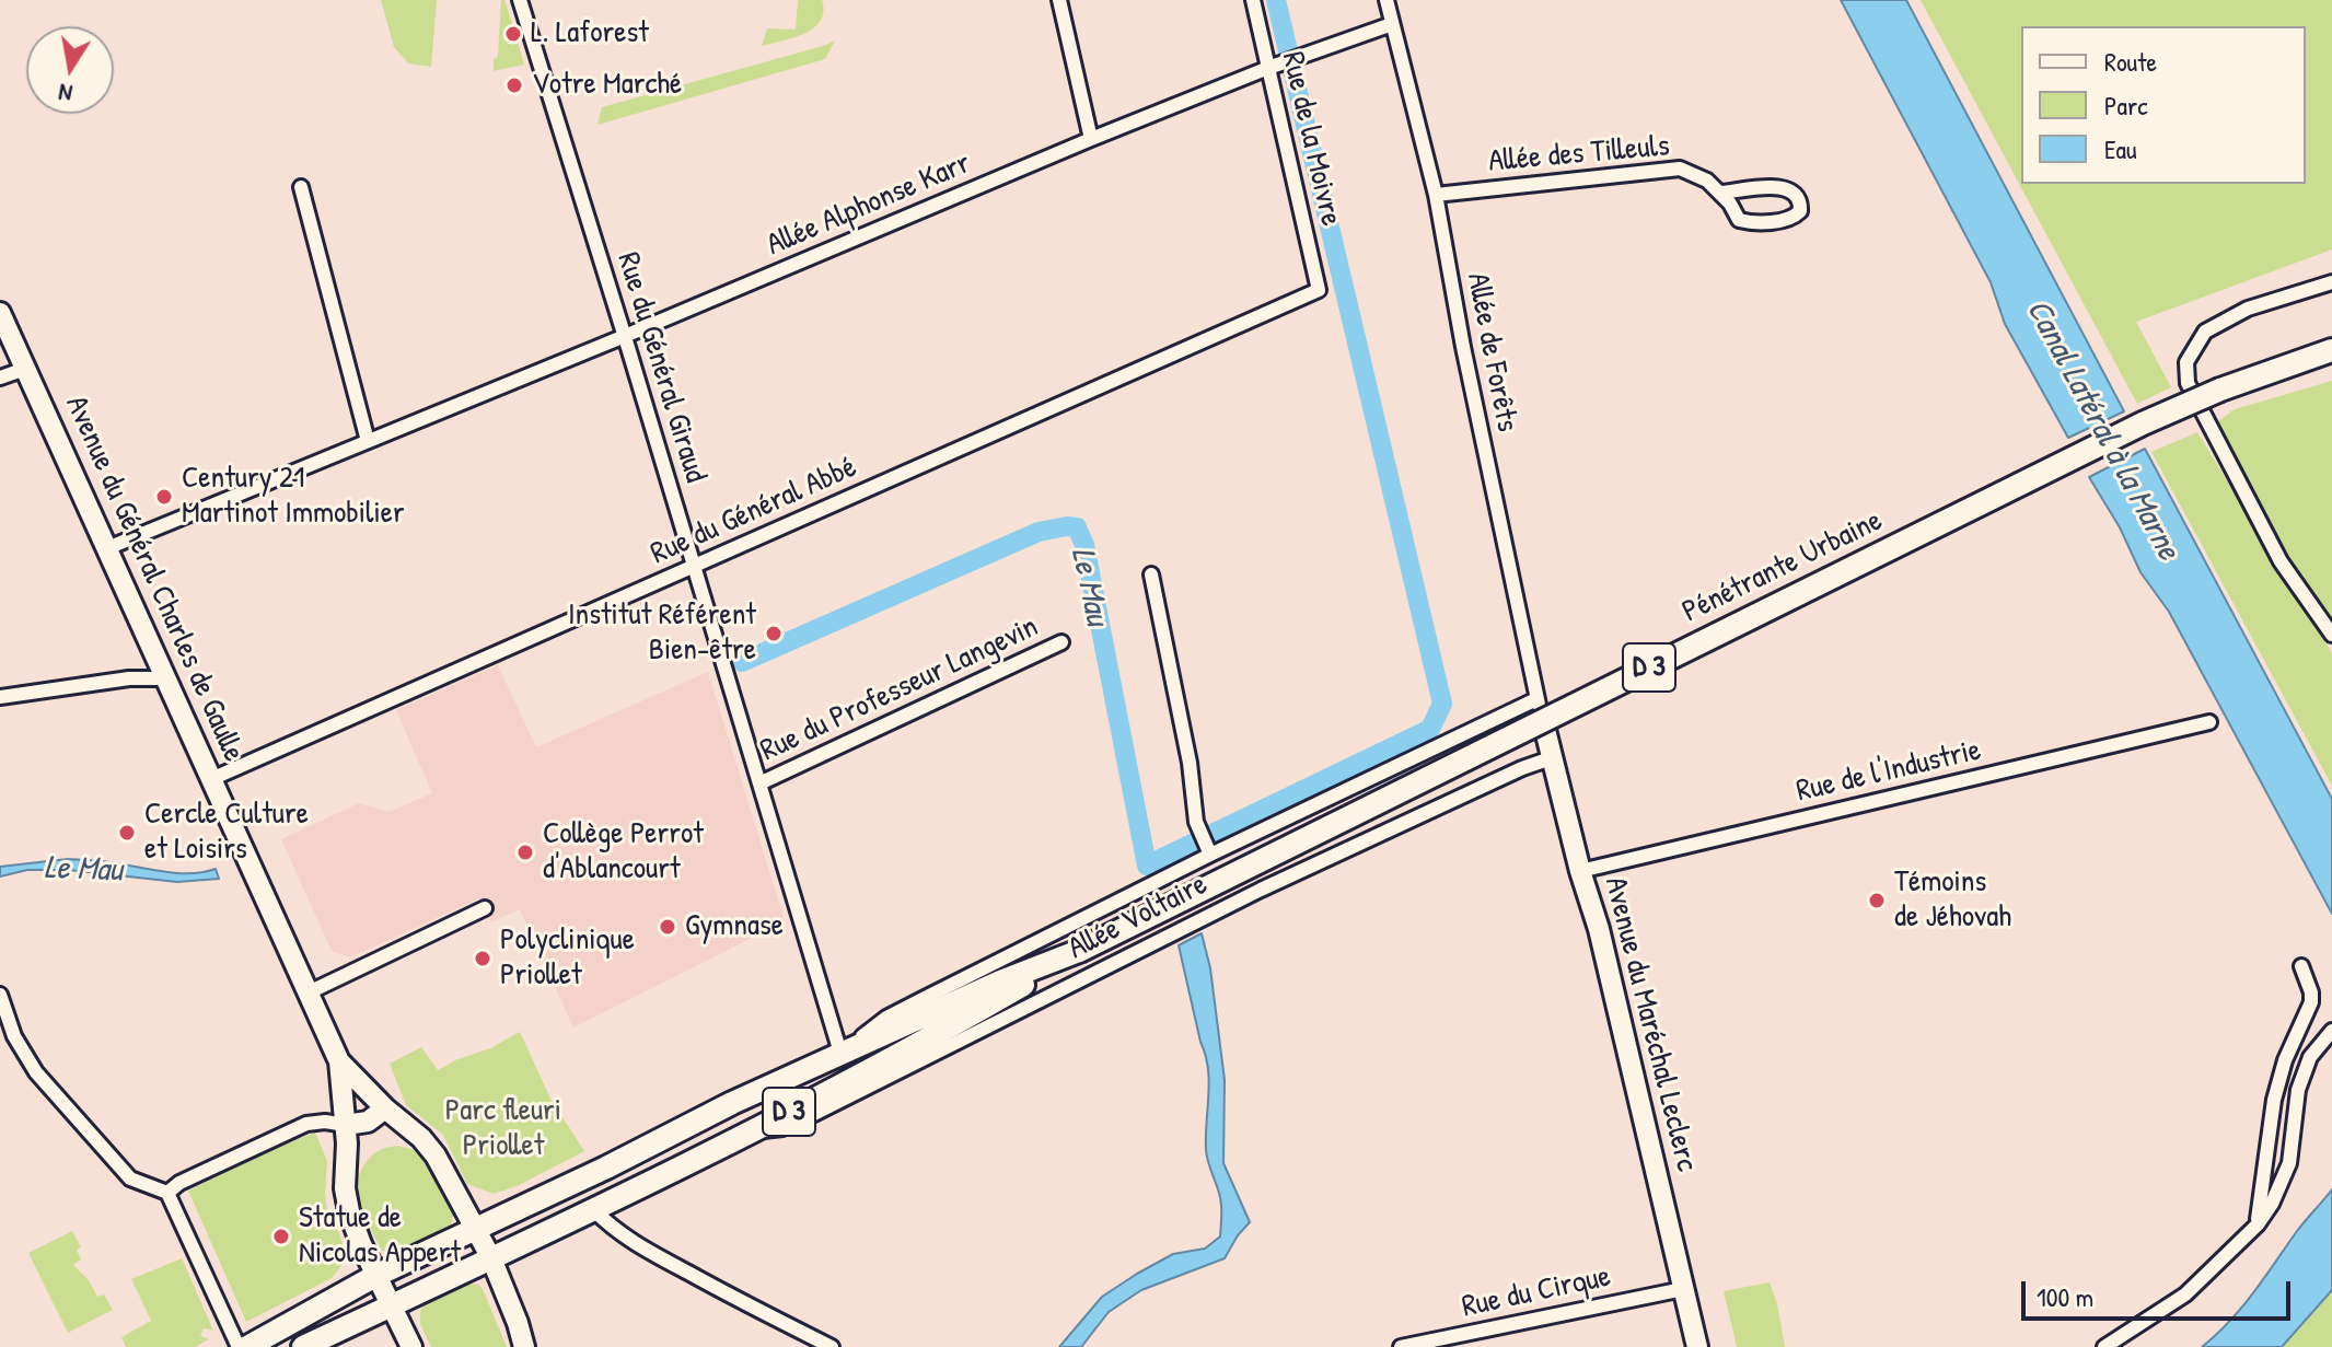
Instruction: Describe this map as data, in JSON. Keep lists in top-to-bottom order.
{
  "streets": {
    "main road": [
      "Pénétrante Urbaine",
      "Avenue du Général Charles de Gaulle",
      "D 3",
      "Allée Voltaire",
      "Avenue du Maréchal Leclerc"
    ],
    "street": [
      "Rue de la Moivre",
      "Allée des Tilleuls",
      "Allée Alphonse Karr",
      "Allée de Forêts",
      "Rue du Général Giraud",
      "Rue du Général Abbé",
      "Rue du Professeur Langevin",
      "Rue de l'Industrie",
      "Rue du Cirque"
    ]
  },
  "crossings": [
    ["Rue de la Moivre", "Allée Alphonse Karr"],
    ["Rue de la Moivre", "Rue du Général Abbé"],
    ["Allée des Tilleuls", "Allée de Forêts"],
    ["Allée Alphonse Karr", "Allée de Forêts"],
    ["Allée Alphonse Karr", "Rue du Général Giraud"],
    ["Allée Alphonse Karr", "Avenue du Général Charles de Gaulle"],
    ["Allée de Forêts", "Allée Voltaire"],
    ["Allée de Forêts", "Avenue du Maréchal Leclerc"],
    ["Rue du Général Giraud", "Rue du Général Abbé"],
    ["Rue du Général Giraud", "Rue du Professeur Langevin"],
    ["Rue du Général Giraud", "Allée Voltaire"],
    ["Rue du Général Abbé", "Avenue du Général Charles de Gaulle"],
    ["Pénétrante Urbaine", "Allée Voltaire"],
    ["Avenue du Général Charles de Gaulle", "D 3"],
    ["Avenue du Général Charles de Gaulle", "Allée Voltaire"],
    ["D 3", "Allée Voltaire"],
    ["Rue de l'Industrie", "Avenue du Maréchal Leclerc"],
    ["Allée Voltaire", "Avenue du Maréchal Leclerc"],
    ["Avenue du Maréchal Leclerc", "Rue du Cirque"]
  ],
  "water": ["Canal Latéral à la Marne", "Le Mau"],
  "parks": ["Parc fleuri Priollet"],
  "places": [
    "L. Laforest",
    "Votre Marché",
    "Century 21 Martinot Immobilier",
    "Institut Référent Bien-être",
    "Cercle Culture et Loisirs",
    "Collège Perrot d'Ablancourt",
    "Témoins de Jéhovah",
    "Gymnase",
    "Polyclinique Priollet",
    "Statue de Nicolas Appert"
  ],
  "legend": ["Route", "Parc", "Eau"],
  "scale_bar": "100 m",
  "north": "bottom"
}
